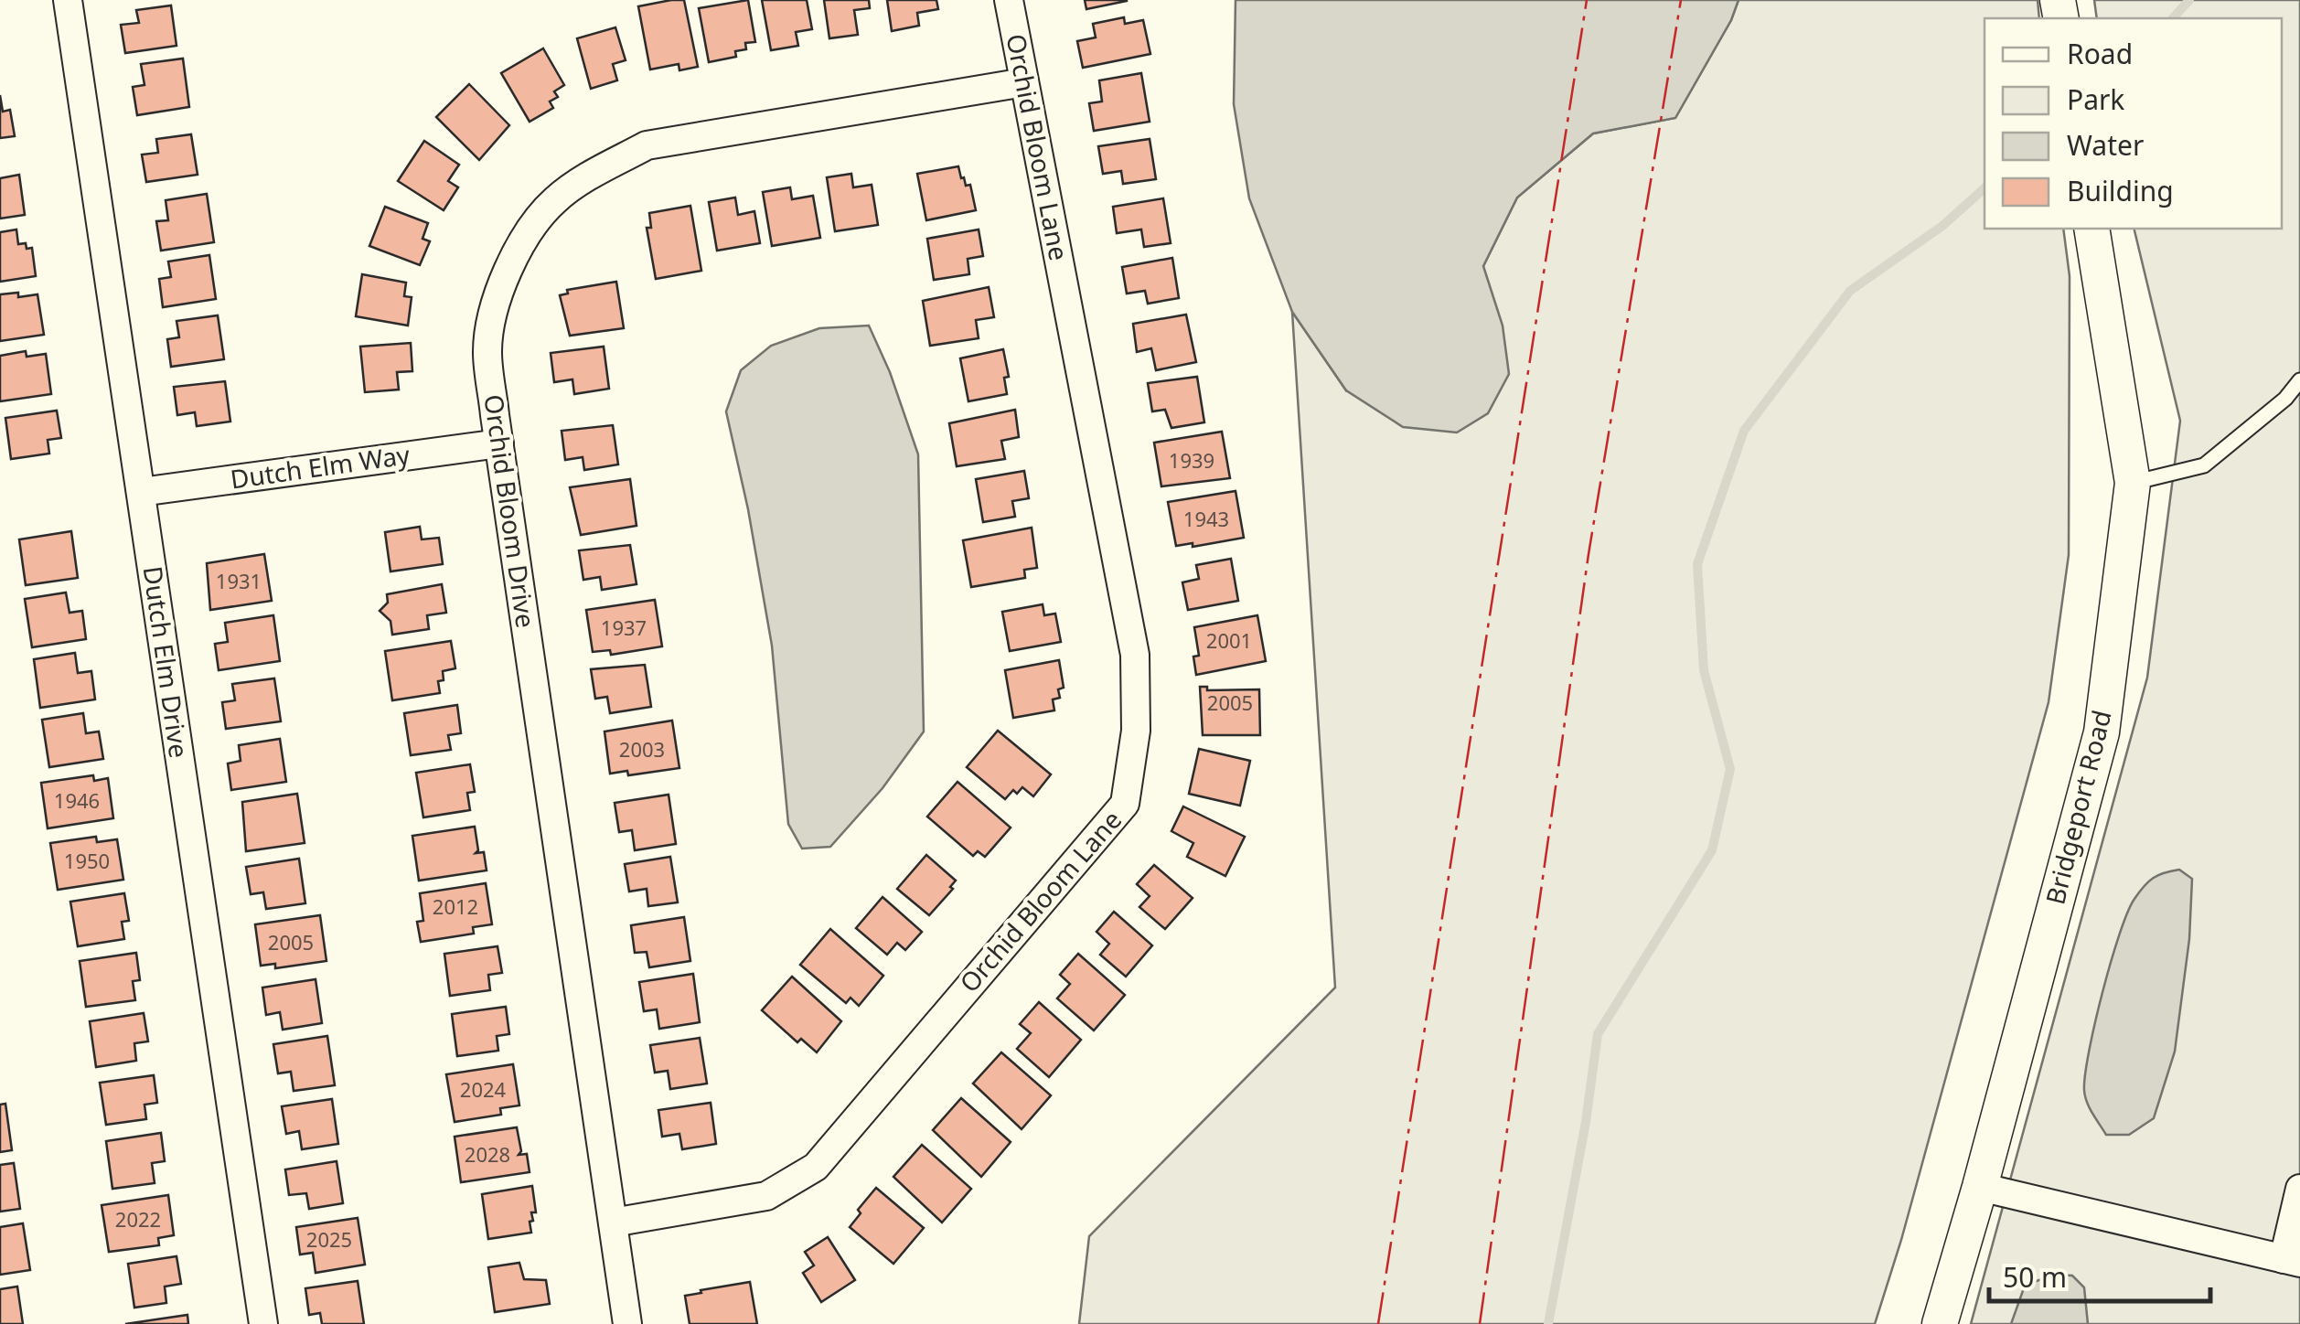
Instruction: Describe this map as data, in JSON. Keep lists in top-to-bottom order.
{
  "streets": {
    "street": [
      "Orchid Bloom Lane",
      "Dutch Elm Way",
      "Orchid Bloom Drive",
      "Dutch Elm Drive",
      "Bridgeport Road"
    ]
  },
  "crossings": [
    ["Orchid Bloom Lane", "Orchid Bloom Drive"],
    ["Dutch Elm Way", "Orchid Bloom Drive"],
    ["Dutch Elm Way", "Dutch Elm Drive"]
  ],
  "house_numbers": [
    "1939",
    "1943",
    "1931",
    "1937",
    "2001",
    "2005",
    "2003",
    "1946",
    "1950",
    "2012",
    "2005",
    "2024",
    "2028",
    "2022",
    "2025"
  ],
  "legend": [
    "Road",
    "Park",
    "Water",
    "Building"
  ],
  "scale_bar": "50 m"
}
